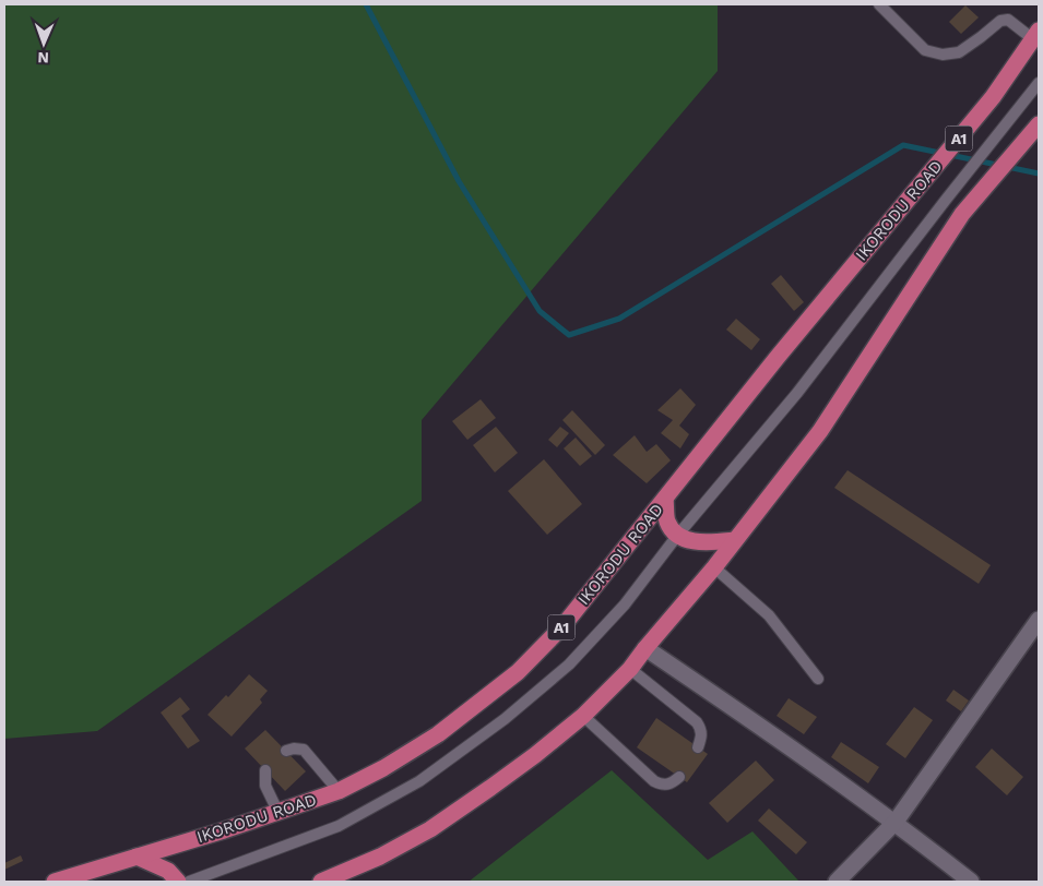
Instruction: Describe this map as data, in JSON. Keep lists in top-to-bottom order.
{
  "streets": {
    "highway": ["A1", "IKORODU ROAD"]
  },
  "north": "bottom"
}
